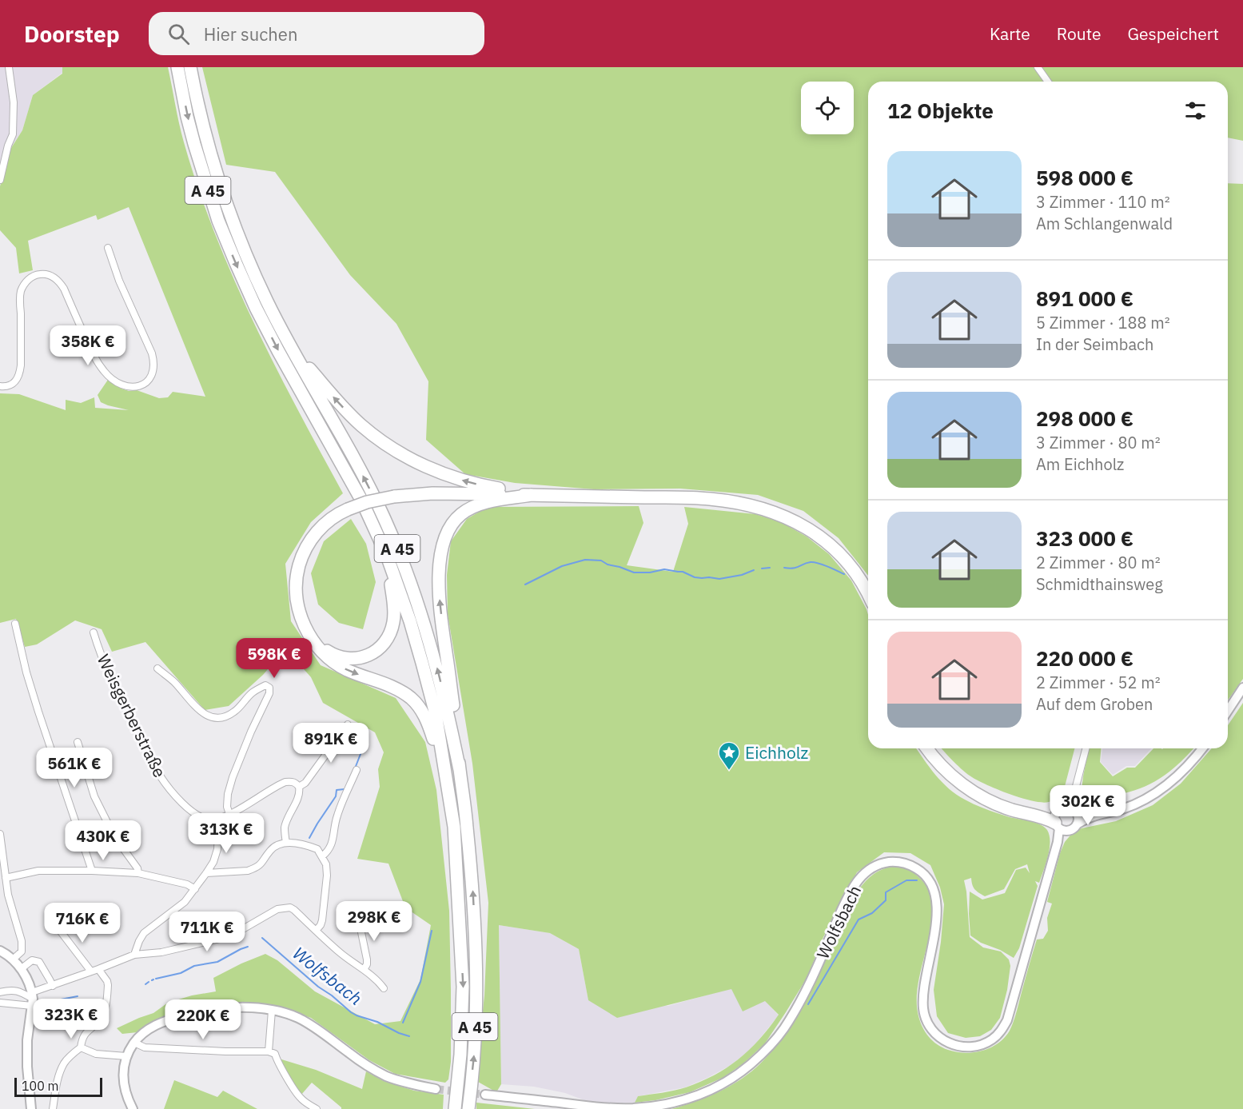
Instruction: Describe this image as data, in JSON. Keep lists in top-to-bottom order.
{
  "streets": {
    "highway": ["A 45"],
    "main road": ["Wolfsbach"],
    "street": ["Weisgerberstraße"]
  },
  "water": ["Wolfsbach"],
  "places": {
    "place": ["Eichholz"]
  },
  "scale_bar": "100 m",
  "page": {
    "header": "Doorstep",
    "search": "Hier suchen",
    "nav": ["Karte", "Route", "Gespeichert"],
    "heading": "12 Objekte",
    "list": [
      {
        "name": "598 000 €",
        "note": "3 Zimmer · 110 m² · Am Schlangenwald"
      },
      {
        "name": "891 000 €",
        "note": "5 Zimmer · 188 m² · In der Seimbach"
      },
      {
        "name": "298 000 €",
        "note": "3 Zimmer · 80 m² · Am Eichholz"
      },
      {
        "name": "323 000 €",
        "note": "2 Zimmer · 80 m² · Schmidthainsweg"
      },
      {
        "name": "220 000 €",
        "note": "2 Zimmer · 52 m² · Auf dem Groben"
      }
    ],
    "price": [
      "358K €",
      "598K €",
      "891K €",
      "561K €",
      "302K €",
      "313K €",
      "430K €",
      "298K €",
      "716K €",
      "711K €",
      "323K €",
      "220K €"
    ],
    "scale": "100 m"
  }
}
